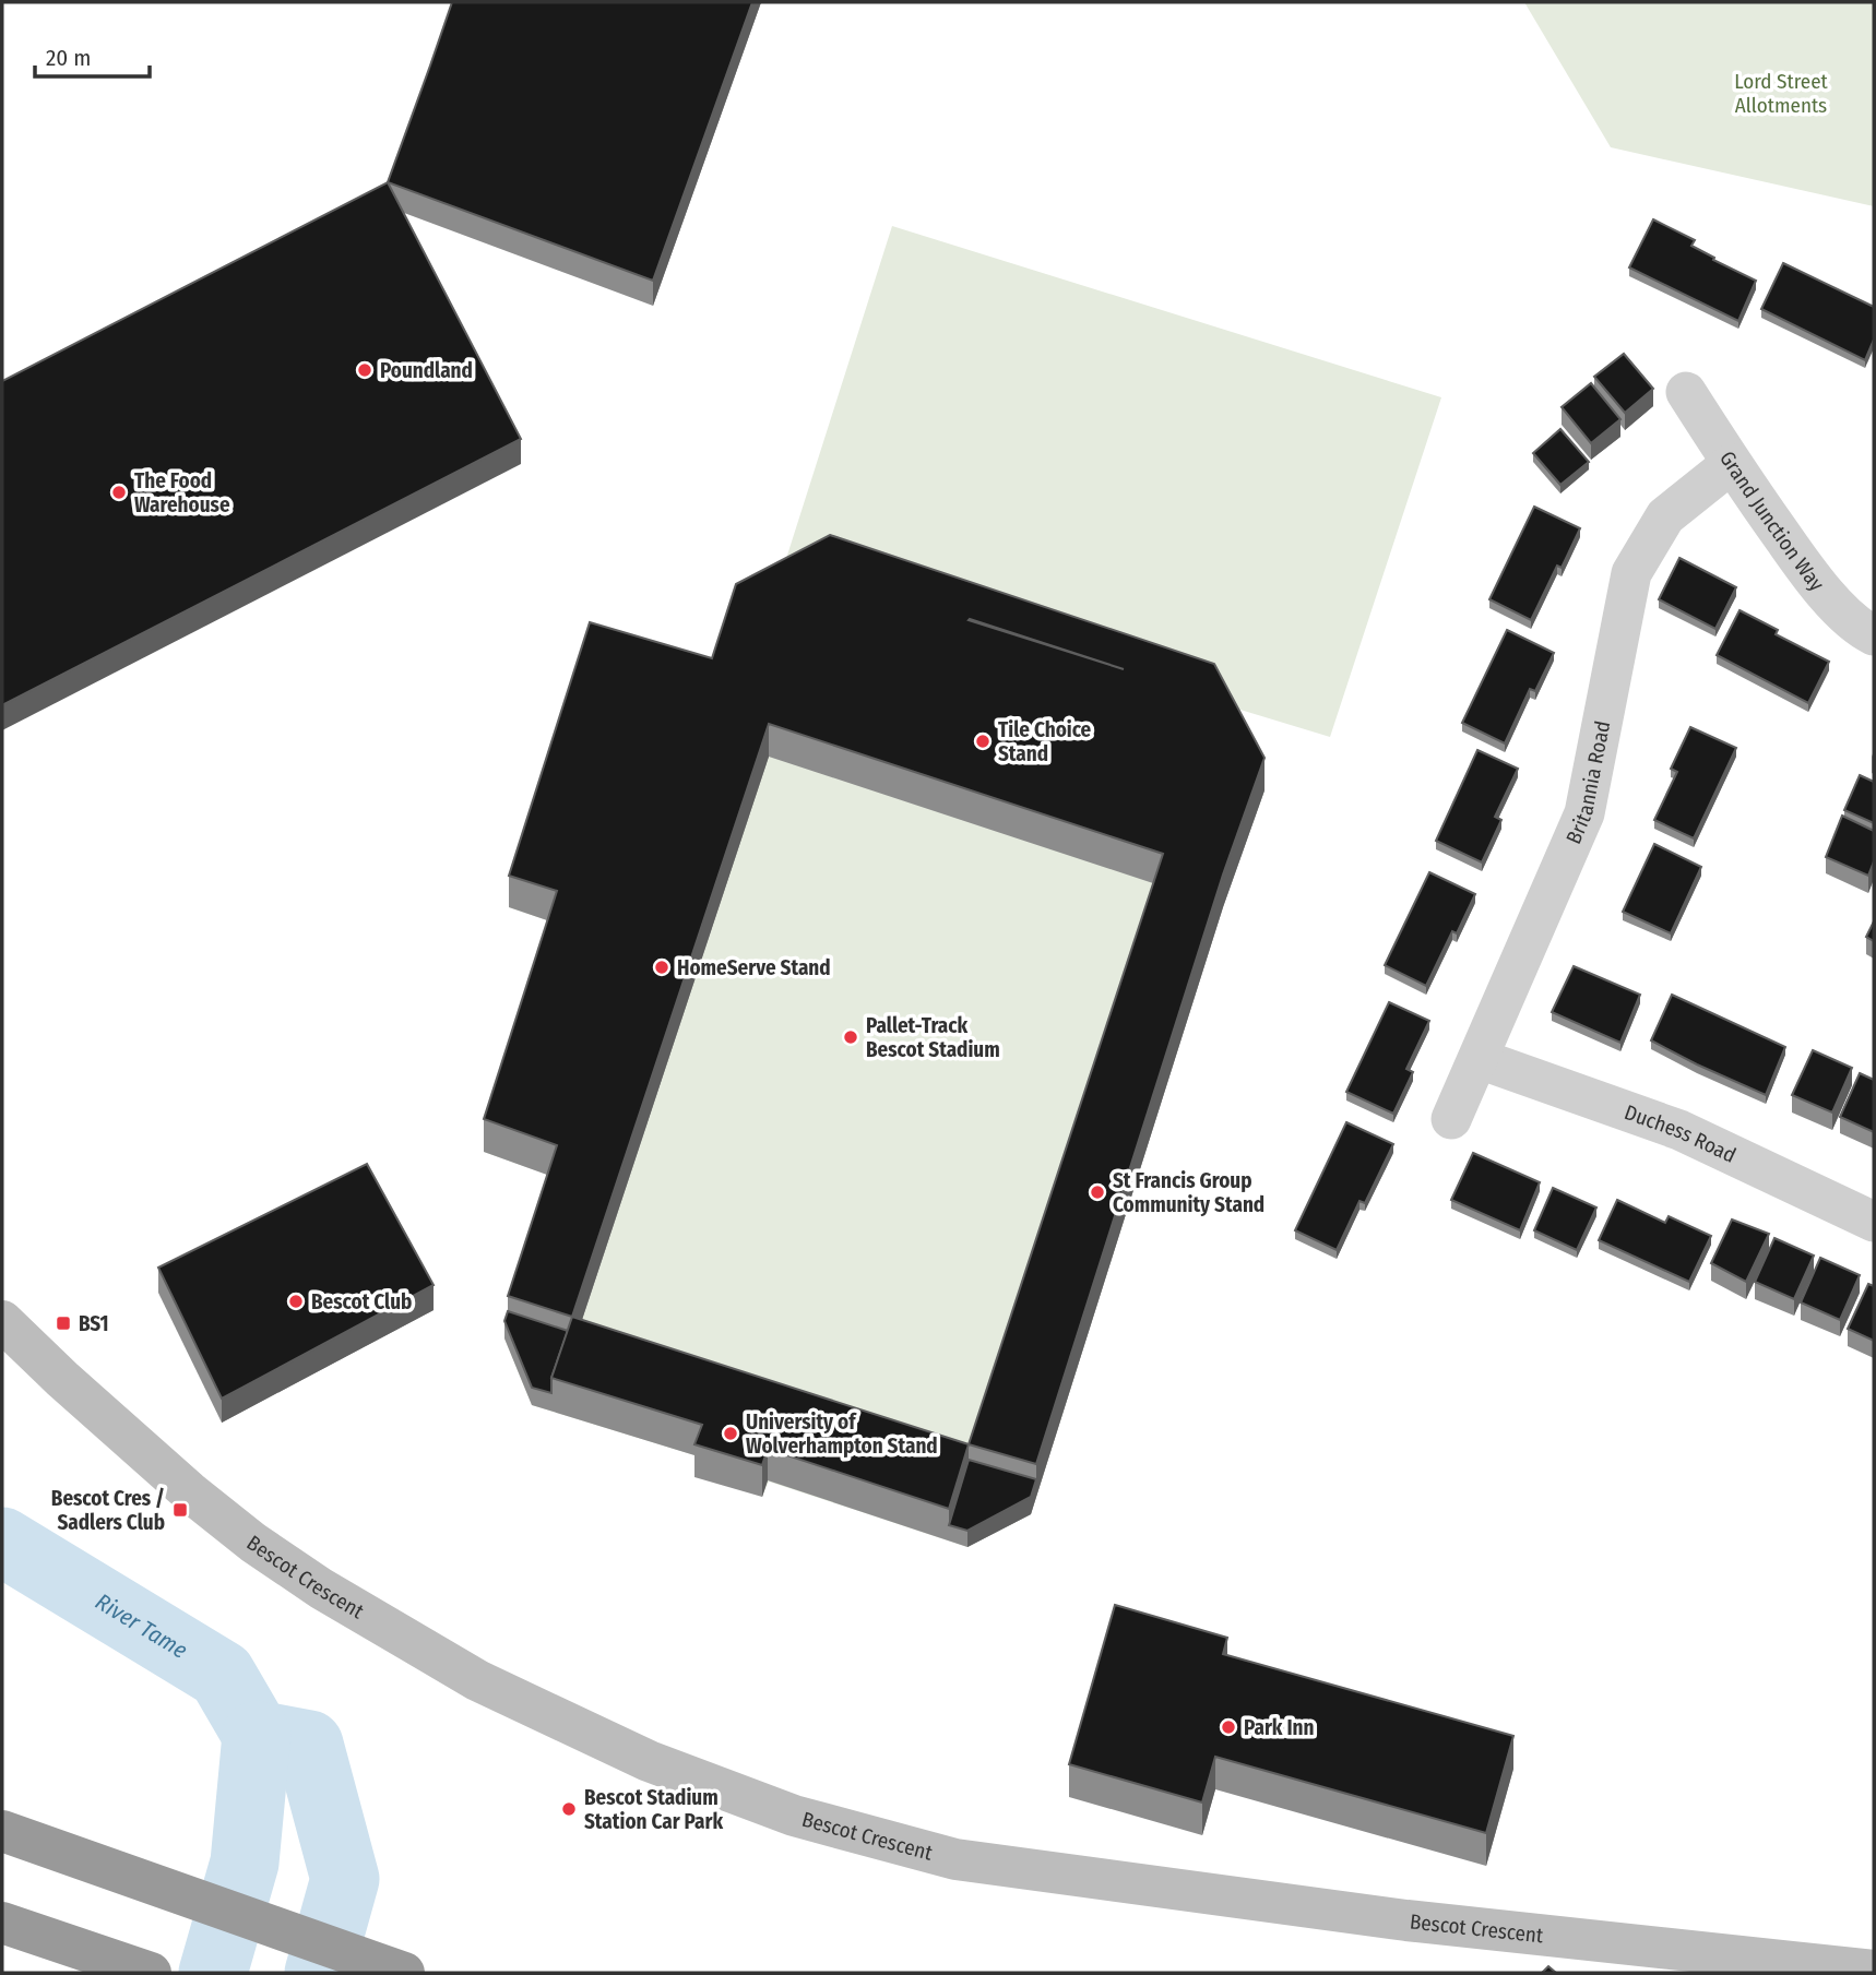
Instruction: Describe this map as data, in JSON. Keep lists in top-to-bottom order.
{
  "streets": {
    "street": [
      "Grand Junction Way",
      "Britannia Road",
      "Duchess Road",
      "Bescot Crescent"
    ]
  },
  "crossings": [
    ["Grand Junction Way", "Britannia Road"],
    ["Britannia Road", "Duchess Road"]
  ],
  "water": ["River Tame"],
  "parks": ["Lord Street Allotments"],
  "places": {
    "other": [
      "Poundland",
      "The Food Warehouse",
      "Tile Choice Stand",
      "HomeServe Stand",
      "Pallet-Track Bescot Stadium",
      "St Francis Group Community Stand",
      "Bescot Club",
      "University of Wolverhampton Stand",
      "Park Inn",
      "Bescot Stadium Station Car Park"
    ],
    "transit": ["BS1", "Bescot Cres / Sadlers Club"]
  },
  "scale_bar": "20 m"
}
